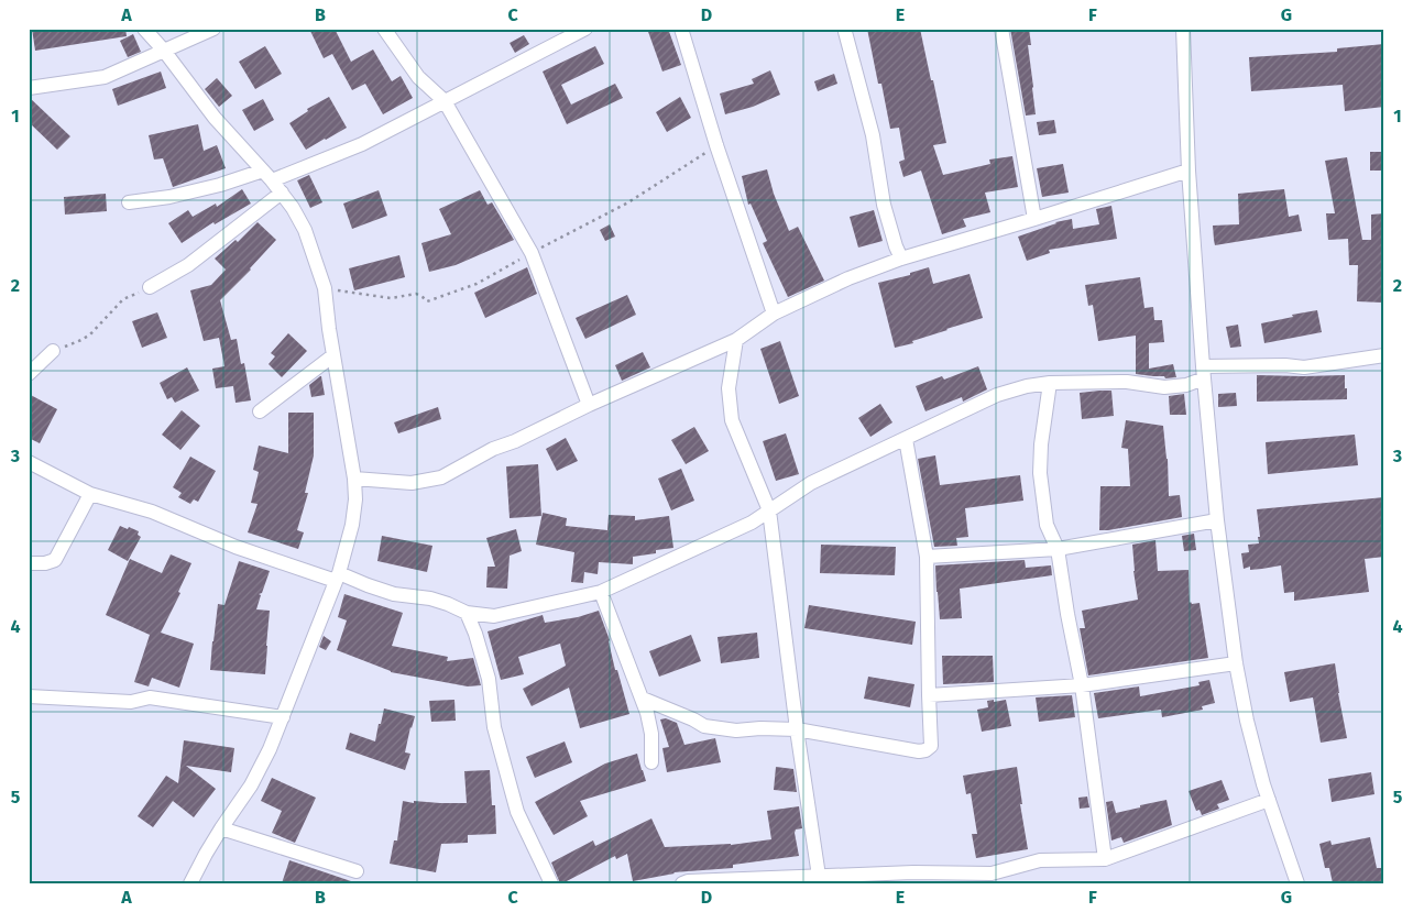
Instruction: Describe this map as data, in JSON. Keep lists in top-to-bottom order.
{
  "grid": {
    "columns": [
      "A",
      "B",
      "C",
      "D",
      "E",
      "F",
      "G"
    ],
    "rows": [
      "1",
      "2",
      "3",
      "4",
      "5"
    ]
  }
}
